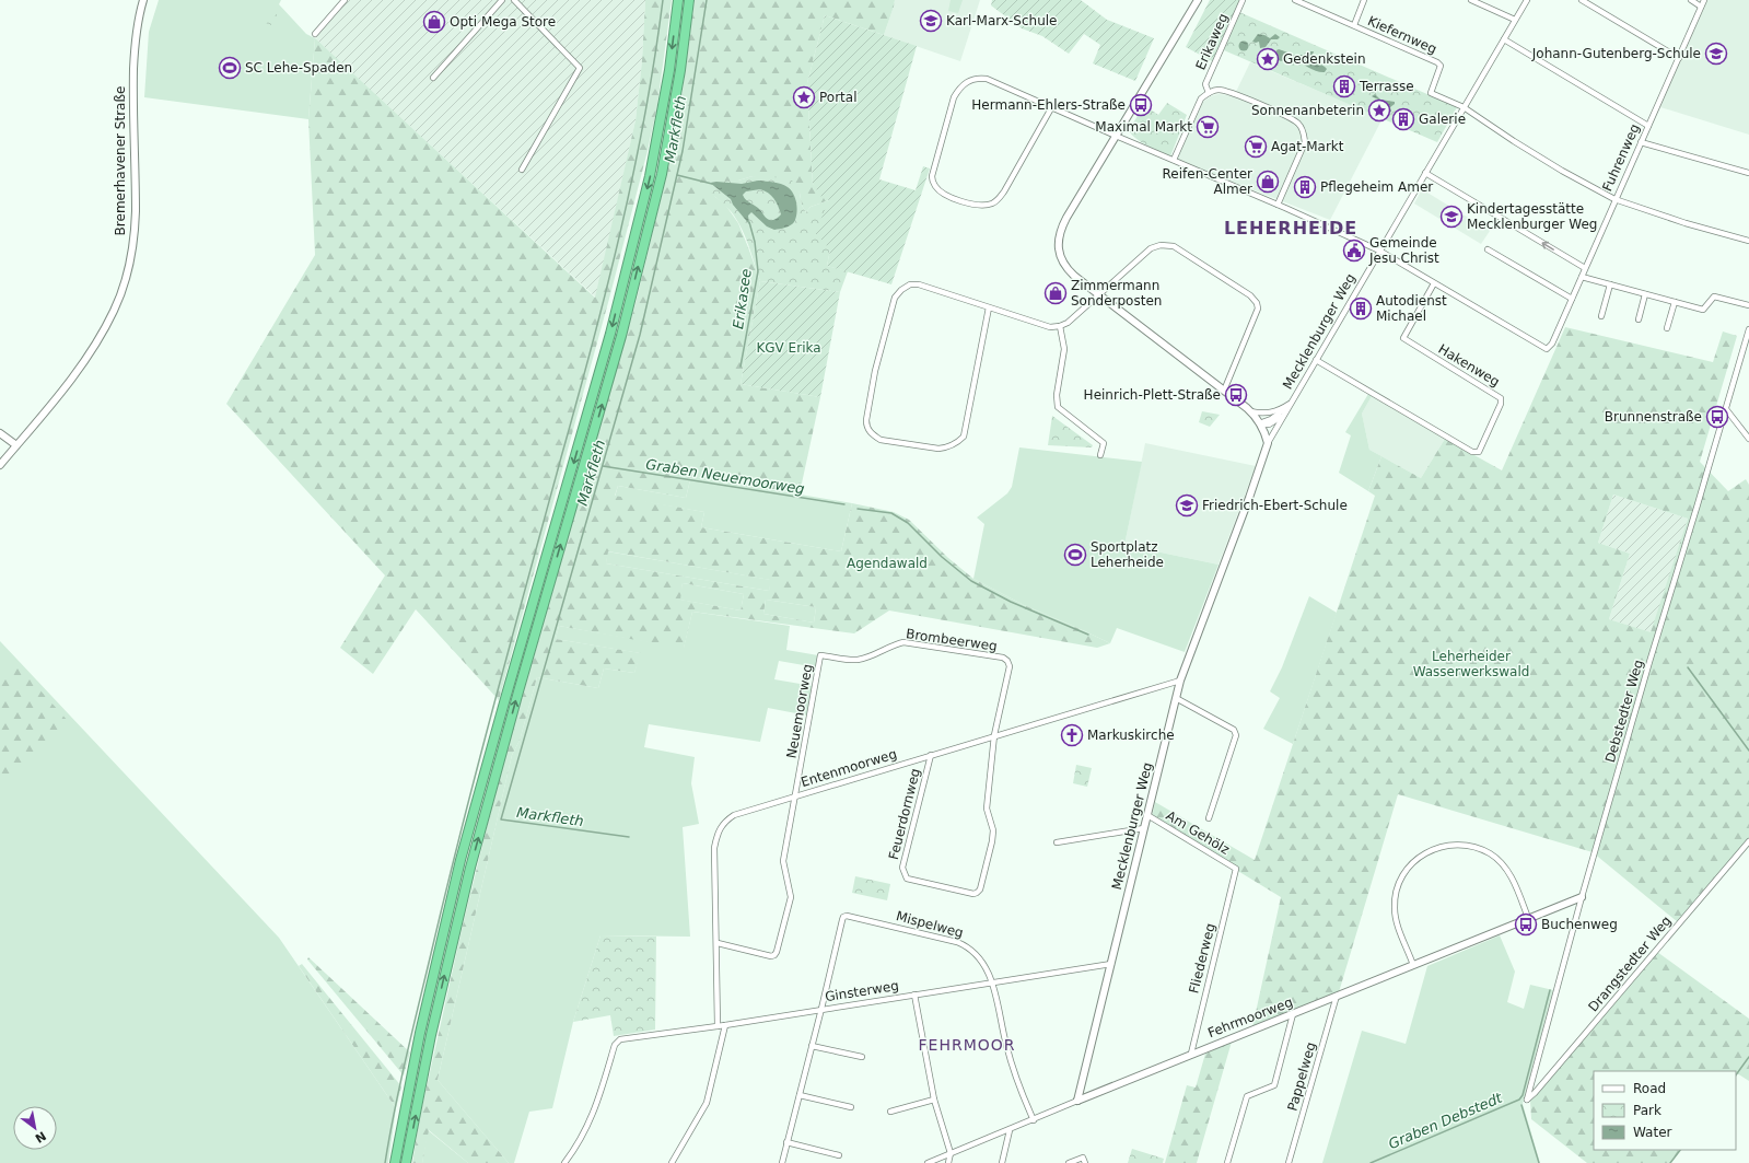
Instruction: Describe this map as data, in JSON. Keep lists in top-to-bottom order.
{
  "streets": {
    "street": [
      "Kiefernweg",
      "Erikaweg",
      "Fuhrenweg",
      "Bremerhavener Straße",
      "Mecklenburger Weg",
      "Hakenweg",
      "Brombeerweg",
      "Neuemoorweg",
      "Debstedter Weg",
      "Entenmoorweg",
      "Feuerdornweg",
      "Am Gehölz",
      "Mispelweg",
      "Fliederweg",
      "Drangstedter Weg",
      "Ginsterweg",
      "Fehrmoorweg",
      "Pappelweg"
    ]
  },
  "crossings": [
    ["Kiefernweg", "Mecklenburger Weg"],
    ["Fuhrenweg", "Hakenweg"],
    ["Mecklenburger Weg", "Hakenweg"],
    ["Mecklenburger Weg", "Entenmoorweg"],
    ["Mecklenburger Weg", "Am Gehölz"],
    ["Mecklenburger Weg", "Ginsterweg"],
    ["Mecklenburger Weg", "Fehrmoorweg"],
    ["Brombeerweg", "Neuemoorweg"],
    ["Brombeerweg", "Entenmoorweg"],
    ["Brombeerweg", "Feuerdornweg"],
    ["Neuemoorweg", "Entenmoorweg"],
    ["Debstedter Weg", "Drangstedter Weg"],
    ["Debstedter Weg", "Fehrmoorweg"],
    ["Entenmoorweg", "Feuerdornweg"],
    ["Entenmoorweg", "Ginsterweg"],
    ["Am Gehölz", "Fliederweg"],
    ["Mispelweg", "Ginsterweg"],
    ["Mispelweg", "Fehrmoorweg"],
    ["Fliederweg", "Fehrmoorweg"],
    ["Fehrmoorweg", "Pappelweg"]
  ],
  "districts": ["LEHERHEIDE", "FEHRMOOR"],
  "water": [
    "Markfleth",
    "Erikasee",
    "Graben Neuemoorweg",
    "Graben Debstedt"
  ],
  "parks": ["KGV Erika", "Agendawald", "Leherheider Wasserwerkswald"],
  "places": {
    "school or university": [
      "Karl-Marx-Schule",
      "Johann-Gutenberg-Schule",
      "Kindertagesstätte Mecklenburger Weg",
      "Friedrich-Ebert-Schule"
    ],
    "shop": ["Opti Mega Store", "Reifen-Center Almer", "Zimmermann Sonderposten"],
    "place": ["Gedenkstein", "Portal", "Sonnenanbeterin"],
    "sports": ["SC Lehe-Spaden", "Sportplatz Leherheide"],
    "building": [
      "Terrasse",
      "Galerie",
      "Pflegeheim Amer",
      "Autodienst Michael"
    ],
    "bus stop": [
      "Hermann-Ehlers-Straße",
      "Heinrich-Plett-Straße",
      "Brunnenstraße",
      "Buchenweg"
    ],
    "supermarket": ["Maximal Markt", "Agat-Markt"],
    "public building": ["Gemeinde Jesu Christ"],
    "church": ["Markuskirche"]
  },
  "legend": ["Road", "Park", "Water"],
  "north": "bottom right"
}
